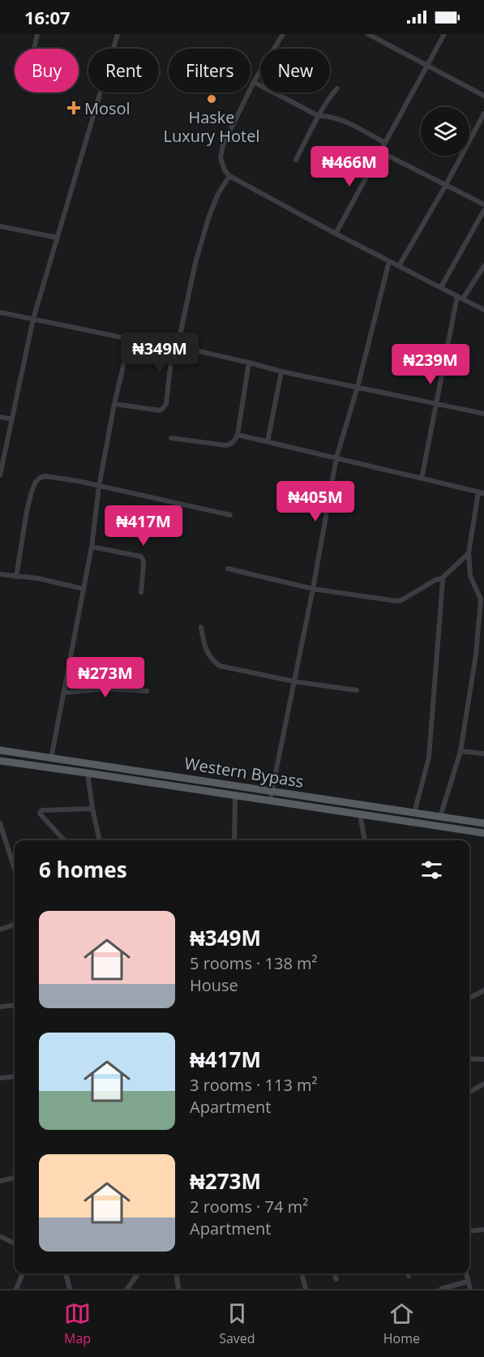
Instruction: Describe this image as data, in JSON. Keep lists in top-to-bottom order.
{
  "streets": {
    "main road": ["Western Bypass"]
  },
  "places": {
    "other": ["Haske Luxury Hotel"],
    "health": ["Mosol"]
  },
  "page": {
    "status": "16:07",
    "chip": [
      "Buy",
      "Rent",
      "Filters",
      "New"
    ],
    "price": [
      "₦466M",
      "₦349M",
      "₦239M",
      "₦405M",
      "₦417M",
      "₦273M"
    ],
    "heading": "6 homes",
    "list": [
      {
        "name": "₦349M",
        "note": "5 rooms · 138 m² · House"
      },
      {
        "name": "₦417M",
        "note": "3 rooms · 113 m² · Apartment"
      },
      {
        "name": "₦273M",
        "note": "2 rooms · 74 m² · Apartment"
      }
    ],
    "tabs": ["Map", "Saved", "Home"]
  }
}
